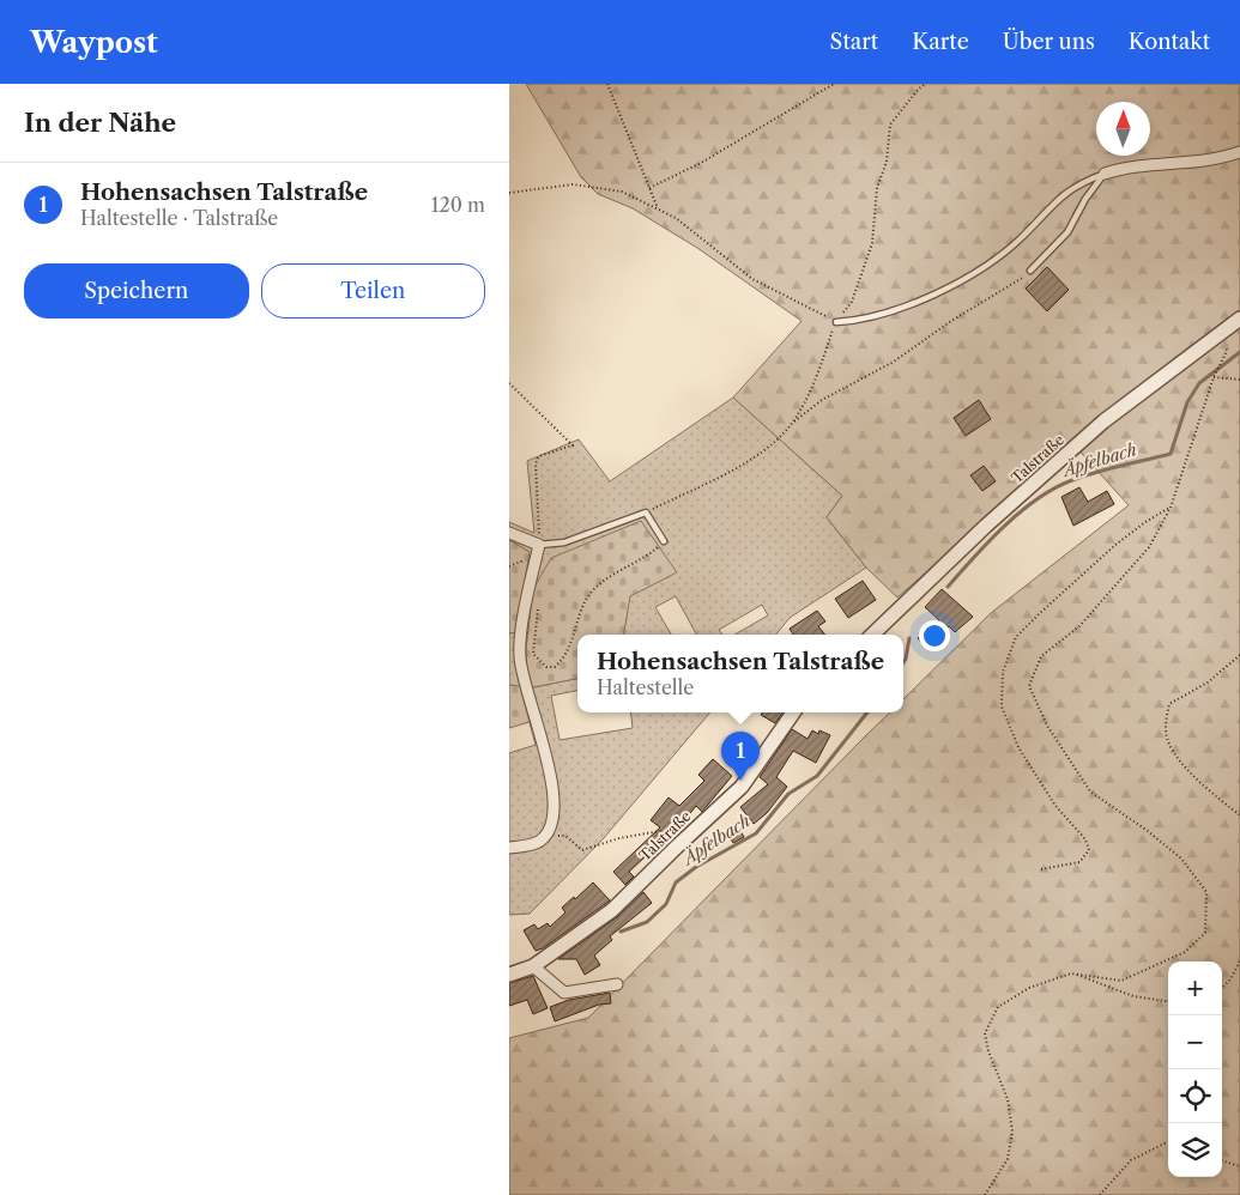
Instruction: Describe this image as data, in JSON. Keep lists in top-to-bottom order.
{
  "streets": {
    "street": ["Talstraße"]
  },
  "water": ["Äpfelbach"],
  "north": "top",
  "page": {
    "header": "Waypost",
    "nav": [
      "Start",
      "Karte",
      "Über uns",
      "Kontakt"
    ],
    "heading": "In der Nähe",
    "list": [
      {
        "mark": "1",
        "name": "Hohensachsen Talstraße",
        "note": "Haltestelle · Talstraße",
        "value": "120 m"
      }
    ],
    "buttons": ["Speichern", "Teilen"],
    "popup": ["Hohensachsen Talstraße", "Haltestelle"],
    "pins": "1",
    "map_buttons": ["+", "−"]
  }
}
